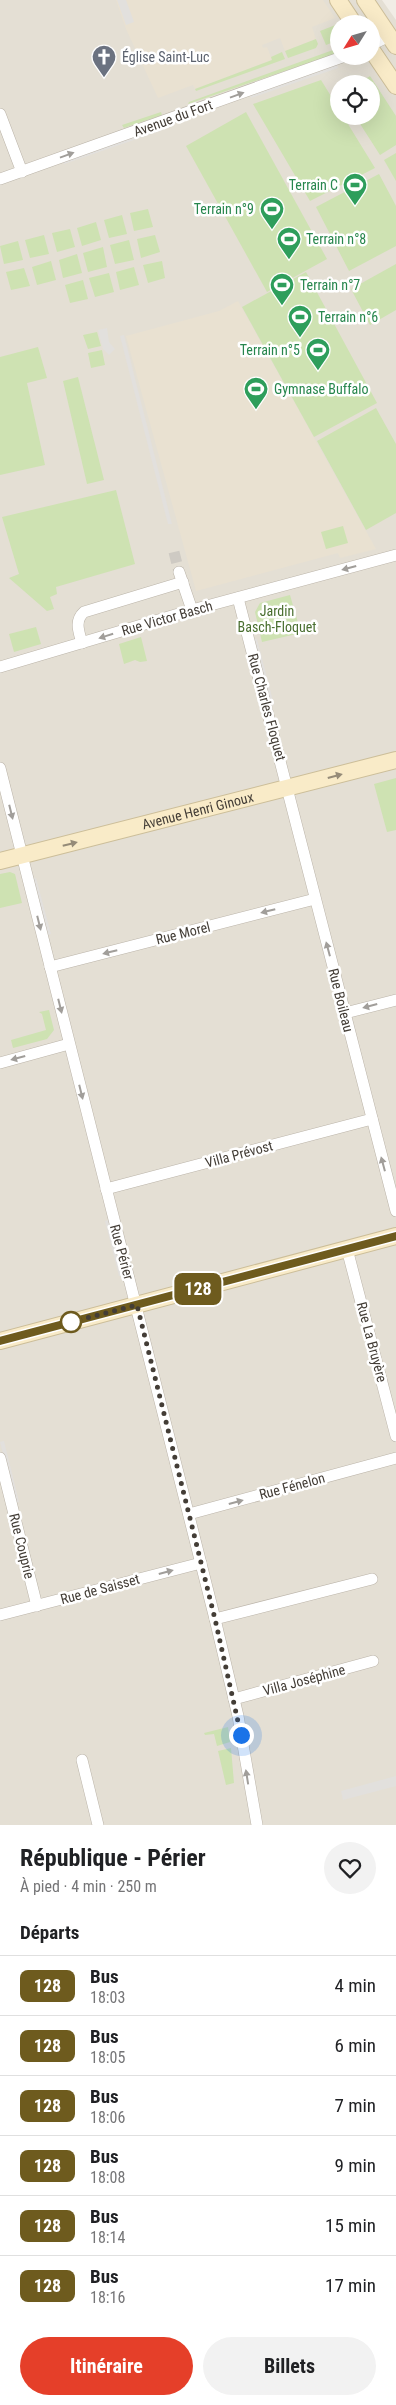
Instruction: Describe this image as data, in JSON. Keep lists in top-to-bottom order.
{
  "streets": {
    "main road": ["Avenue Henri Ginoux"],
    "street": [
      "Avenue du Fort",
      "Rue Victor Basch",
      "Rue Charles Floquet",
      "Rue Morel",
      "Rue Boileau",
      "Villa Prévost",
      "Rue Périer",
      "Rue La Bruyère",
      "Rue Fénelon",
      "Rue Couprie",
      "Rue de Saisset",
      "Villa Joséphine"
    ]
  },
  "crossings": [
    ["Rue Victor Basch", "Rue Charles Floquet"],
    ["Rue Charles Floquet", "Avenue Henri Ginoux"],
    ["Rue Charles Floquet", "Rue Boileau"],
    ["Avenue Henri Ginoux", "Rue Boileau"],
    ["Avenue Henri Ginoux", "Rue Périer"],
    ["Rue Morel", "Rue Boileau"],
    ["Rue Morel", "Rue Périer"],
    ["Rue Boileau", "Villa Prévost"],
    ["Villa Prévost", "Rue Périer"],
    ["Rue Périer", "Rue Fénelon"],
    ["Rue Périer", "Rue de Saisset"],
    ["Rue Périer", "Villa Joséphine"],
    ["Rue Couprie", "Rue de Saisset"]
  ],
  "one_way": [
    "Avenue du Fort",
    "Rue Victor Basch",
    "Avenue Henri Ginoux",
    "Rue Morel",
    "Rue Boileau",
    "Rue Fénelon",
    "Rue de Saisset"
  ],
  "parks": ["Jardin Basch-Floquet"],
  "places": {
    "church": ["Église Saint-Luc"],
    "sports": [
      "Terrain C",
      "Terrain n°9",
      "Terrain n°8",
      "Terrain n°7",
      "Terrain n°6",
      "Terrain n°5",
      "Gymnase Buffalo"
    ]
  },
  "lines": ["bus line 128"],
  "north": "bottom left",
  "page": {
    "on_map": "128",
    "heading": [
      ["République - Périer", "À pied · 4 min · 250 m"],
      "Départs"
    ],
    "list": [
      {
        "mark": "128",
        "name": "Bus",
        "note": "18:03",
        "value": "4 min"
      },
      {
        "mark": "128",
        "name": "Bus",
        "note": "18:05",
        "value": "6 min"
      },
      {
        "mark": "128",
        "name": "Bus",
        "note": "18:06",
        "value": "7 min"
      },
      {
        "mark": "128",
        "name": "Bus",
        "note": "18:08",
        "value": "9 min"
      },
      {
        "mark": "128",
        "name": "Bus",
        "note": "18:14",
        "value": "15 min"
      },
      {
        "mark": "128",
        "name": "Bus",
        "note": "18:16",
        "value": "17 min"
      }
    ],
    "buttons": ["Itinéraire", "Billets"]
  }
}
